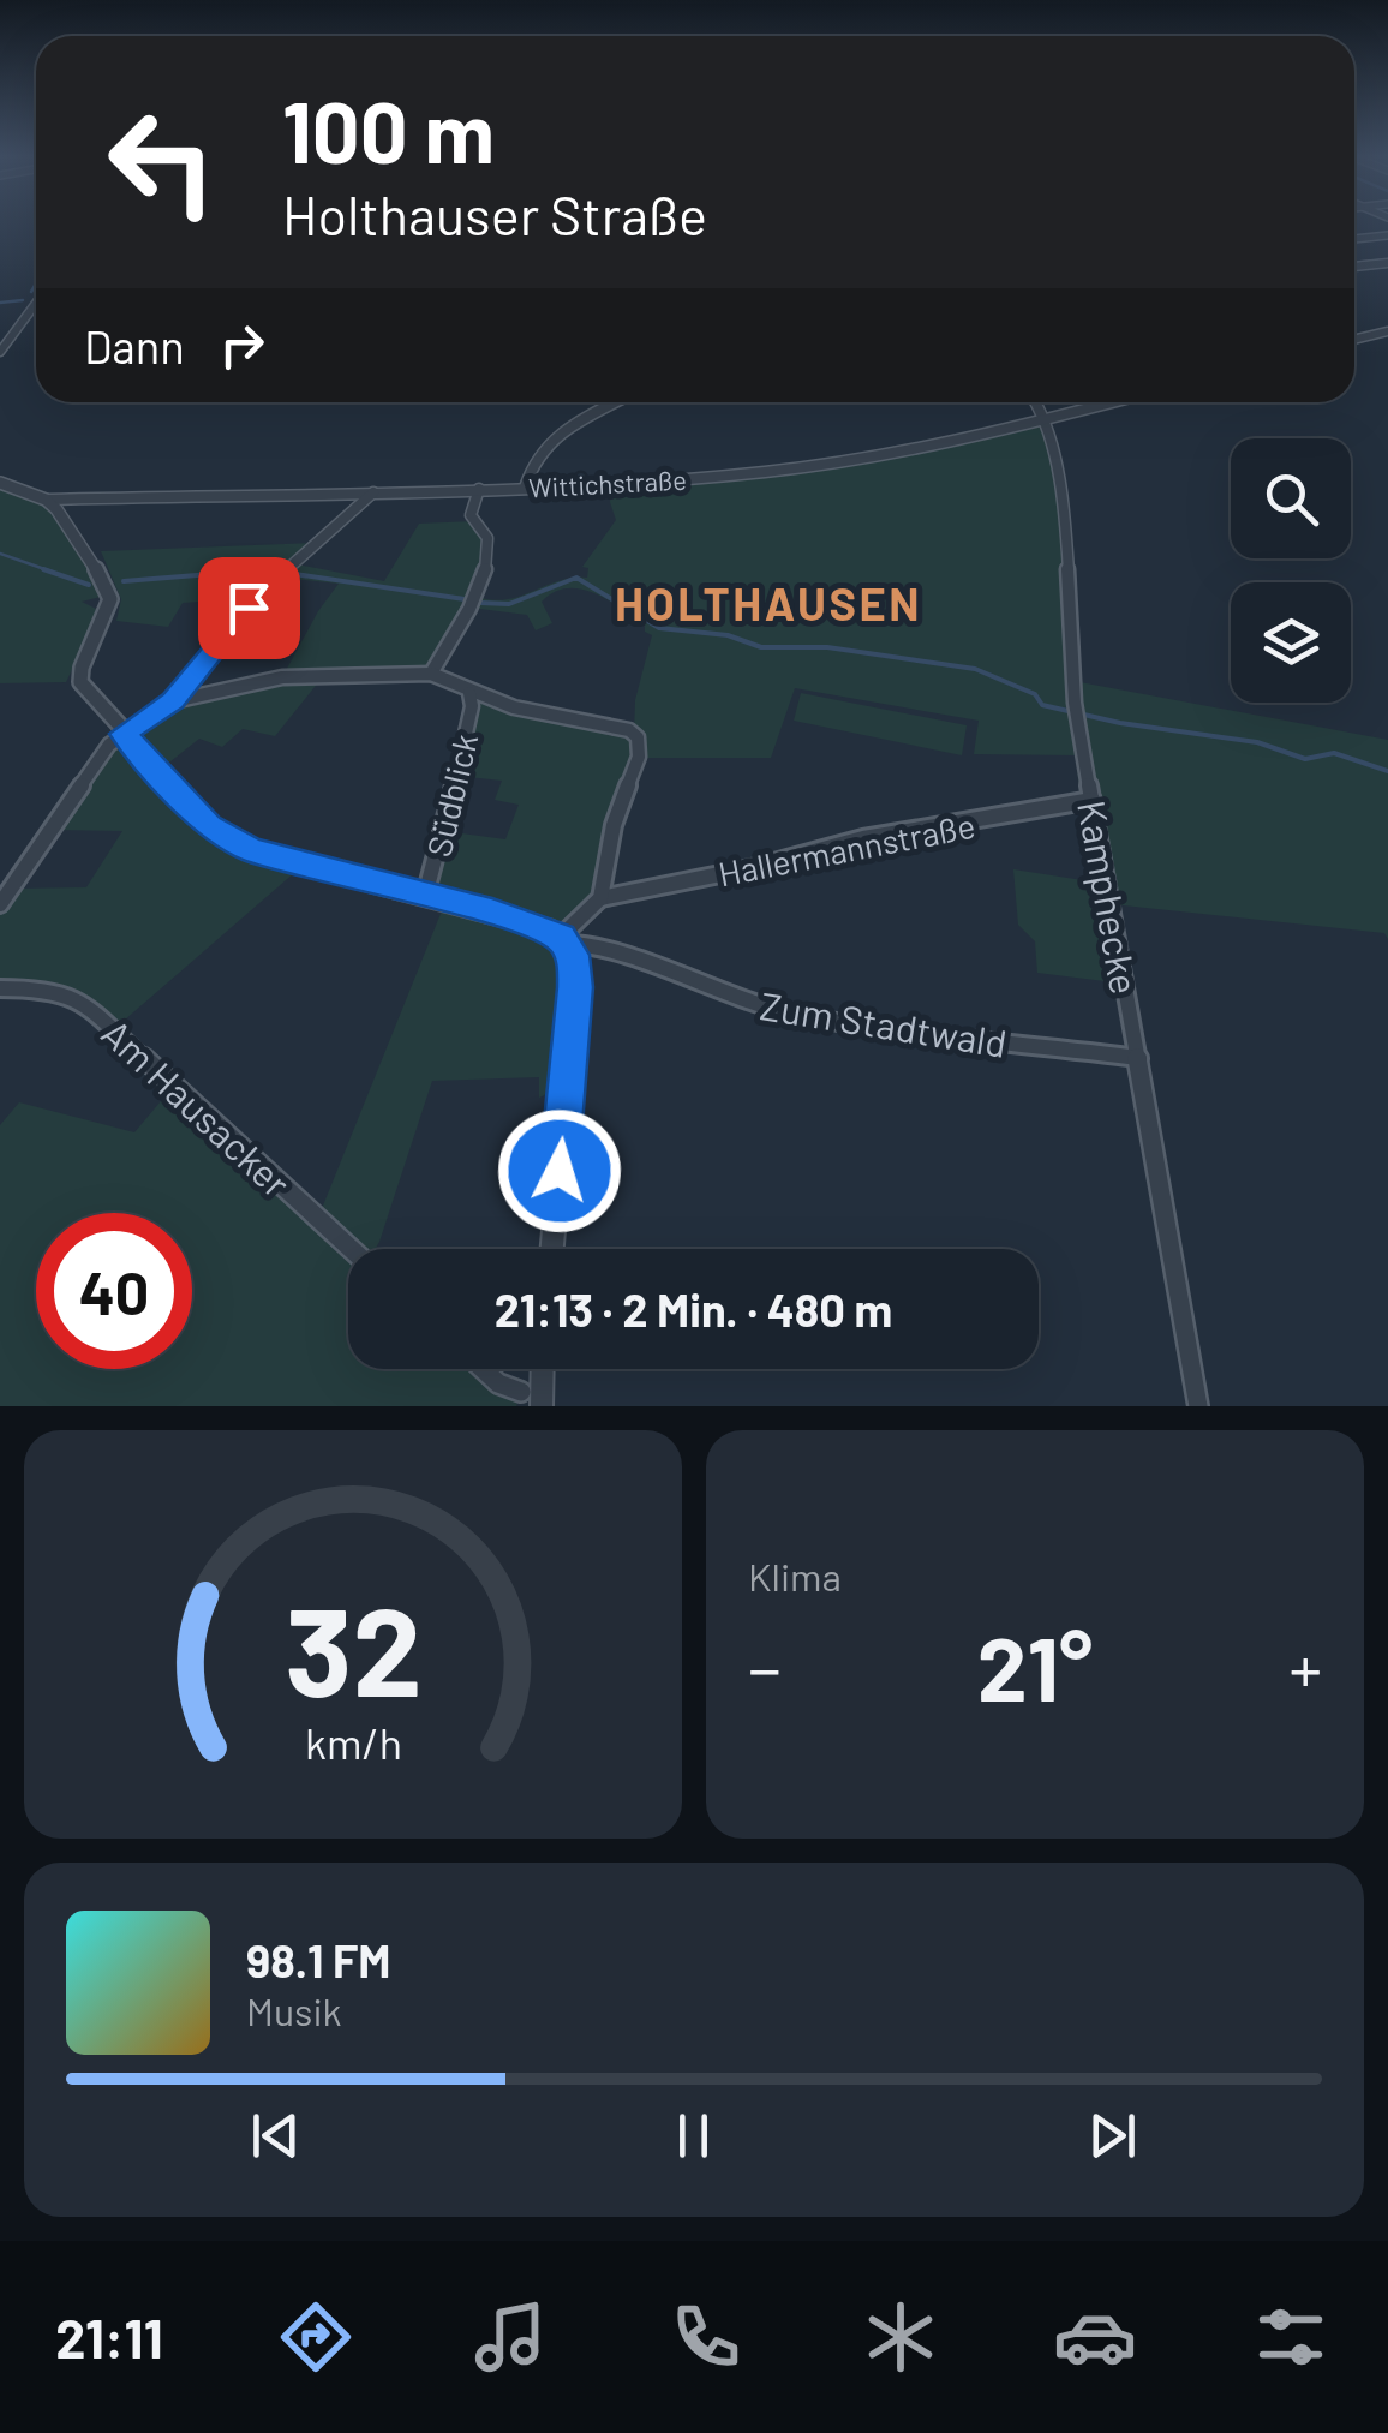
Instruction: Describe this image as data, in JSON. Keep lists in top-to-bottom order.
{
  "streets": {
    "street": [
      "Wittichstraße",
      "Südblick",
      "Hallermannstraße",
      "Kamphecke",
      "Zum Stadtwald",
      "Am Hausacker"
    ]
  },
  "crossings": [
    ["Wittichstraße", "Kamphecke"],
    ["Hallermannstraße", "Kamphecke"],
    ["Kamphecke", "Zum Stadtwald"]
  ],
  "districts": ["HOLTHAUSEN"],
  "page": {
    "turn": ["100 m", "Holthauser Straße"],
    "then": "Dann",
    "limit": "40",
    "trip": "21:13 · 2 Min. · 480 m",
    "tile": "Klima",
    "heat": ["−", "21°", "+"],
    "song": ["98.1 FM", "Musik"],
    "tabs": "21:11",
    "gauge": ["32", "km/h"]
  }
}
